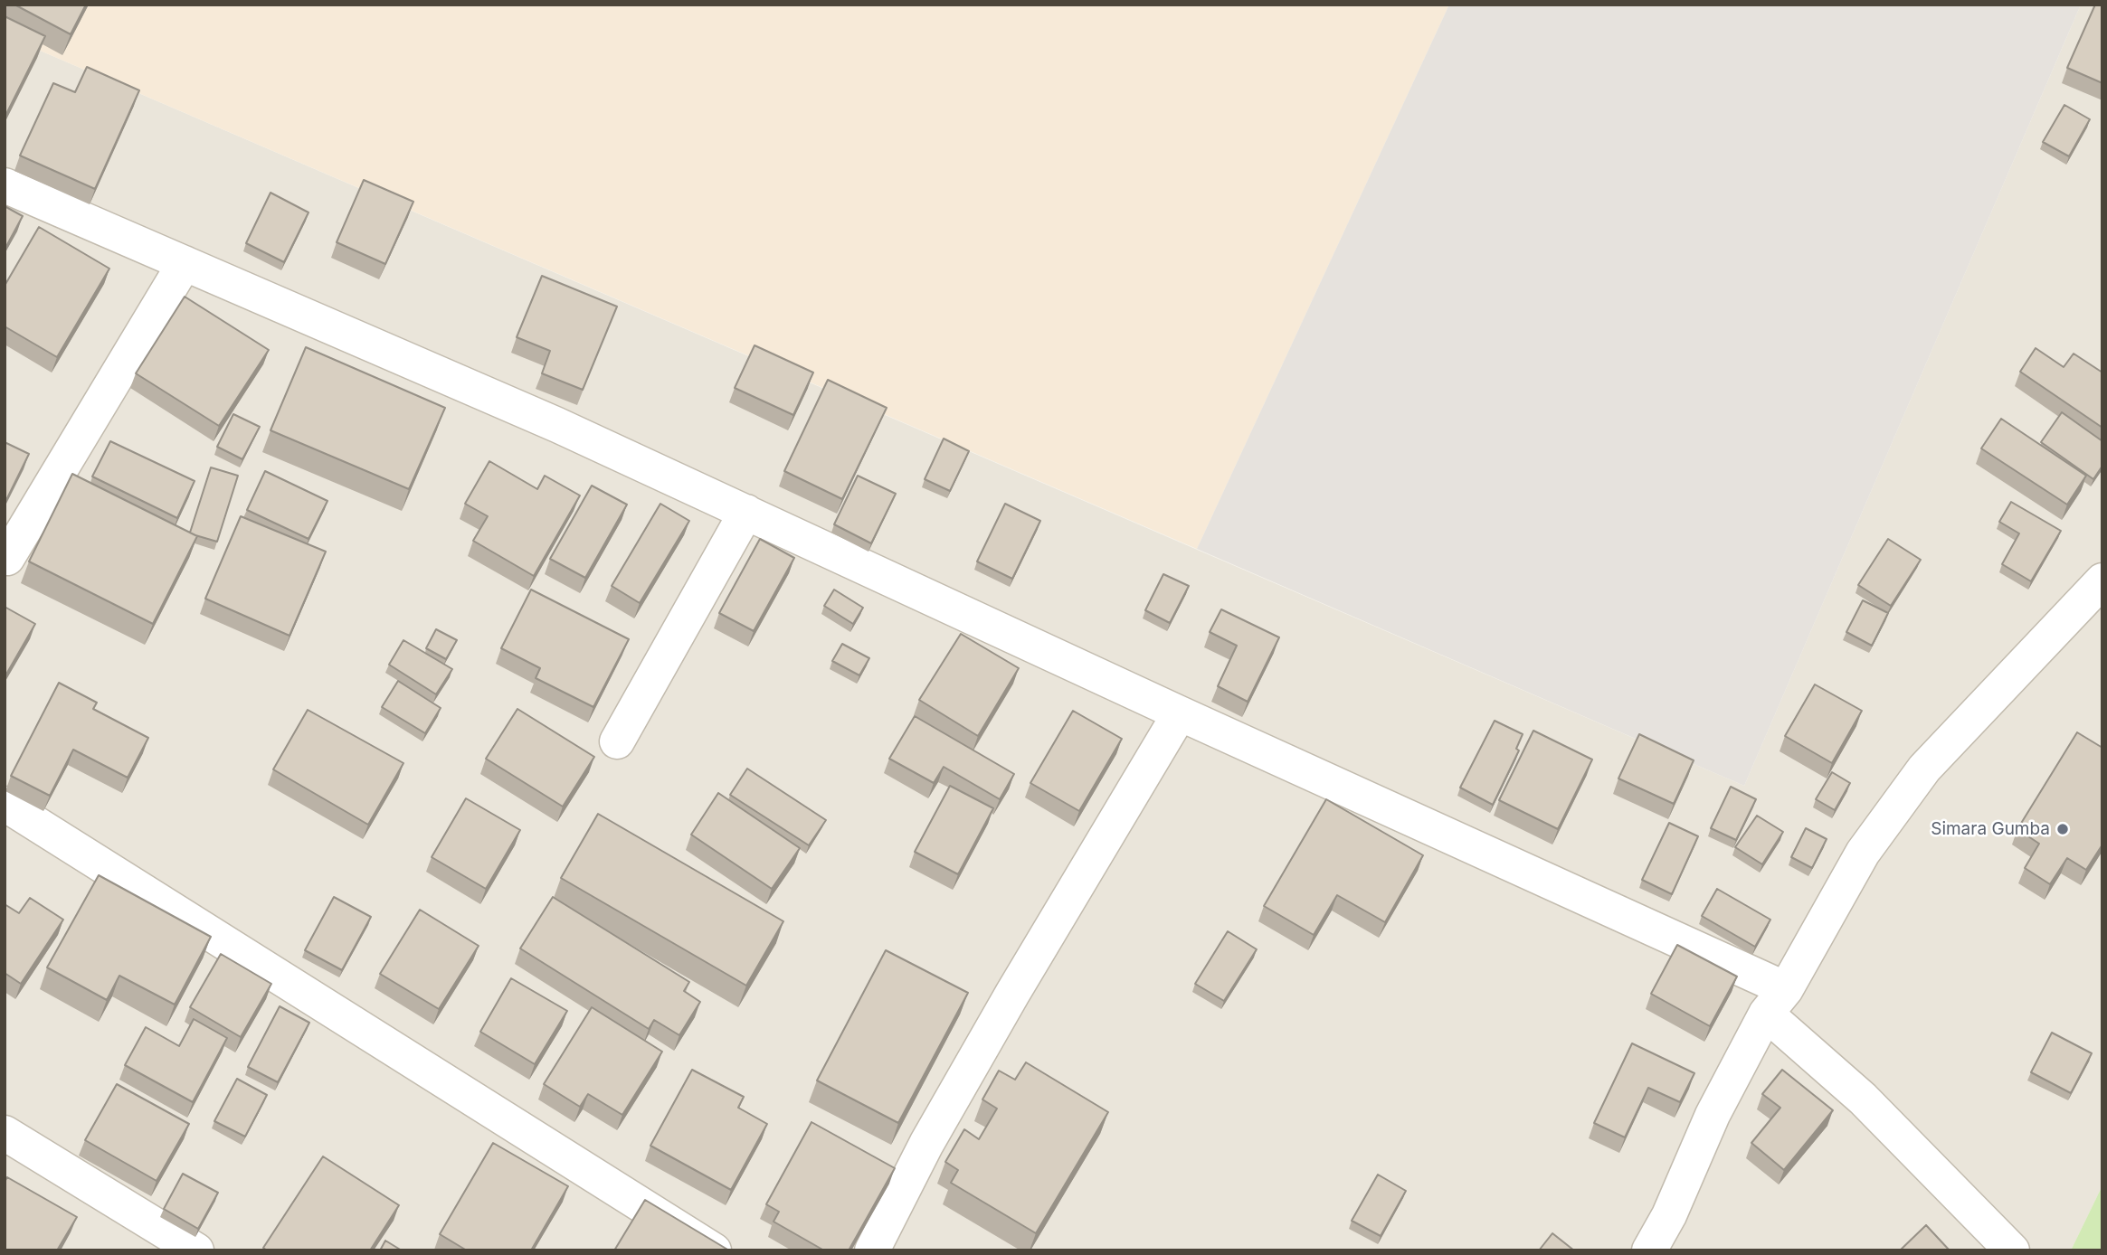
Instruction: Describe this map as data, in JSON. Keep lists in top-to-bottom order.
{
  "places": ["Simara Gumba"]
}
